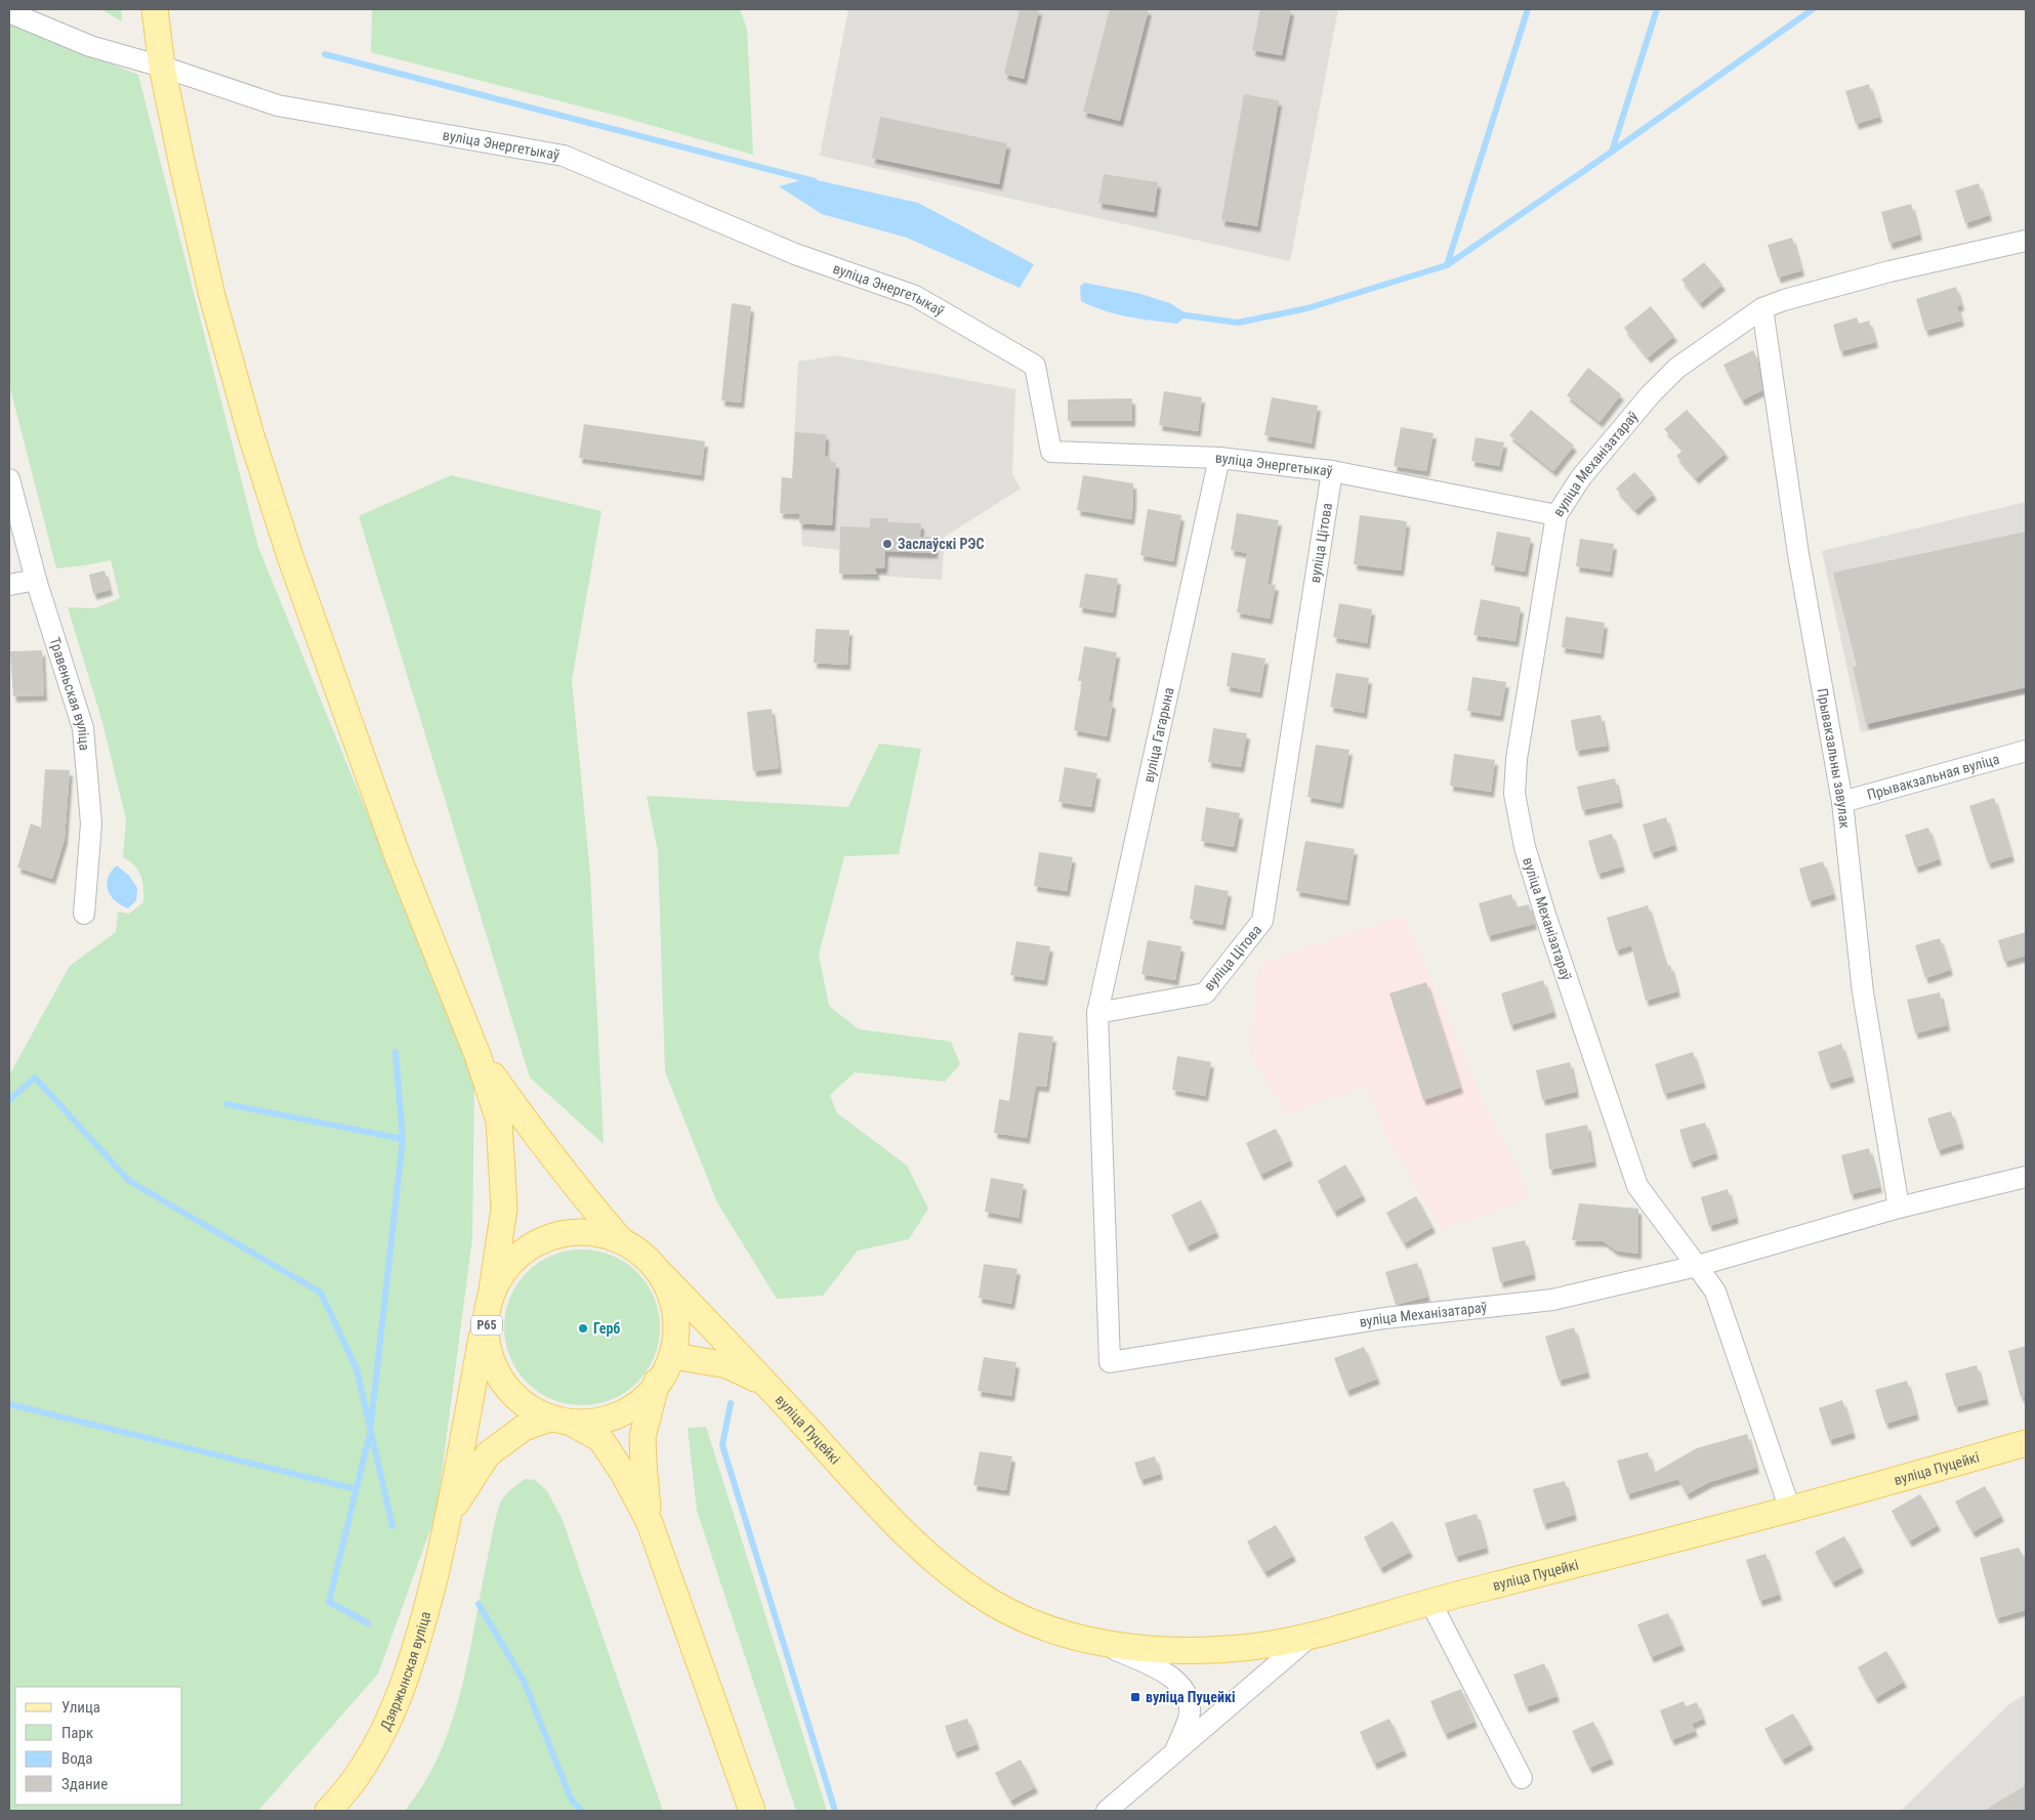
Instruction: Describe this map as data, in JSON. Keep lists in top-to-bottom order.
{
  "streets": {
    "main road": ["Р65", "вуліца Пуцейкі", "Дзяржынская вуліца"],
    "street": [
      "вуліца Энергетыкаў",
      "вуліца Механізатараў",
      "вуліца Цітова",
      "Травеньская вуліца",
      "вуліца Гагарына",
      "Прывакзальны завулак",
      "Прывакзальная вуліца"
    ]
  },
  "crossings": [
    ["вуліца Энергетыкаў", "вуліца Механізатараў"],
    ["вуліца Энергетыкаў", "вуліца Цітова"],
    ["вуліца Энергетыкаў", "вуліца Гагарына"],
    ["вуліца Механізатараў", "вуліца Цітова"],
    ["вуліца Механізатараў", "вуліца Гагарына"],
    ["вуліца Механізатараў", "Прывакзальны завулак"],
    ["вуліца Цітова", "вуліца Гагарына"],
    ["Прывакзальны завулак", "Прывакзальная вуліца"],
    ["Р65", "вуліца Пуцейкі"],
    ["Р65", "Дзяржынская вуліца"]
  ],
  "places": {
    "other": ["Заслаўскі РЭС", "Герб"],
    "transit": ["вуліца Пуцейкі"]
  },
  "legend": [
    "Улица",
    "Парк",
    "Вода",
    "Здание"
  ]
}
